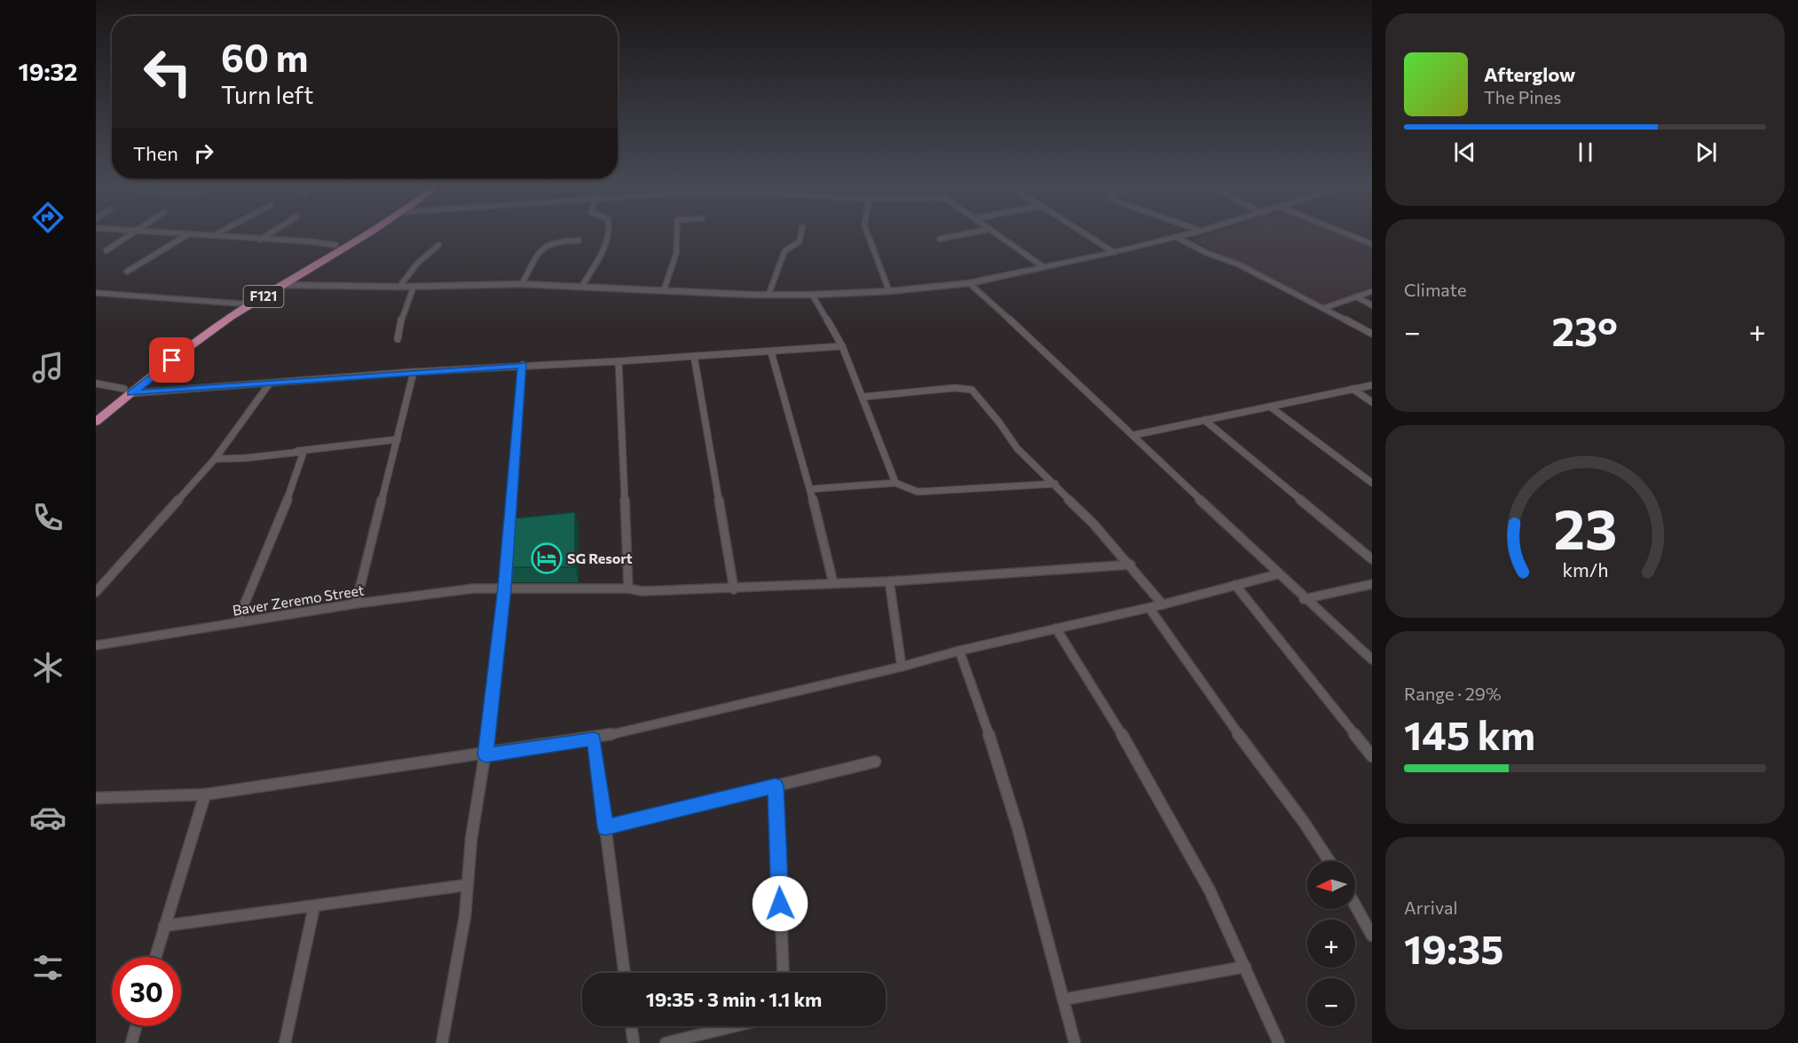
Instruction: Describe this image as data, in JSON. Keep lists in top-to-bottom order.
{
  "streets": {
    "main road": ["F121"],
    "street": ["Baver Zeremo Street"]
  },
  "places": {
    "hotel": ["SG Resort"]
  },
  "north": "left",
  "page": {
    "tabs": "19:32",
    "turn": ["60 m", "Turn left"],
    "song": ["Afterglow", "The Pines"],
    "then": "Then",
    "tile": [
      "Climate",
      ["Range · 29%", "145 km"],
      ["Arrival", "19:35"]
    ],
    "heat": ["−", "23°", "+"],
    "map_buttons": ["+", "−"],
    "limit": "30",
    "trip": "19:35 · 3 min · 1.1 km",
    "gauge": ["23", "km/h"]
  }
}
